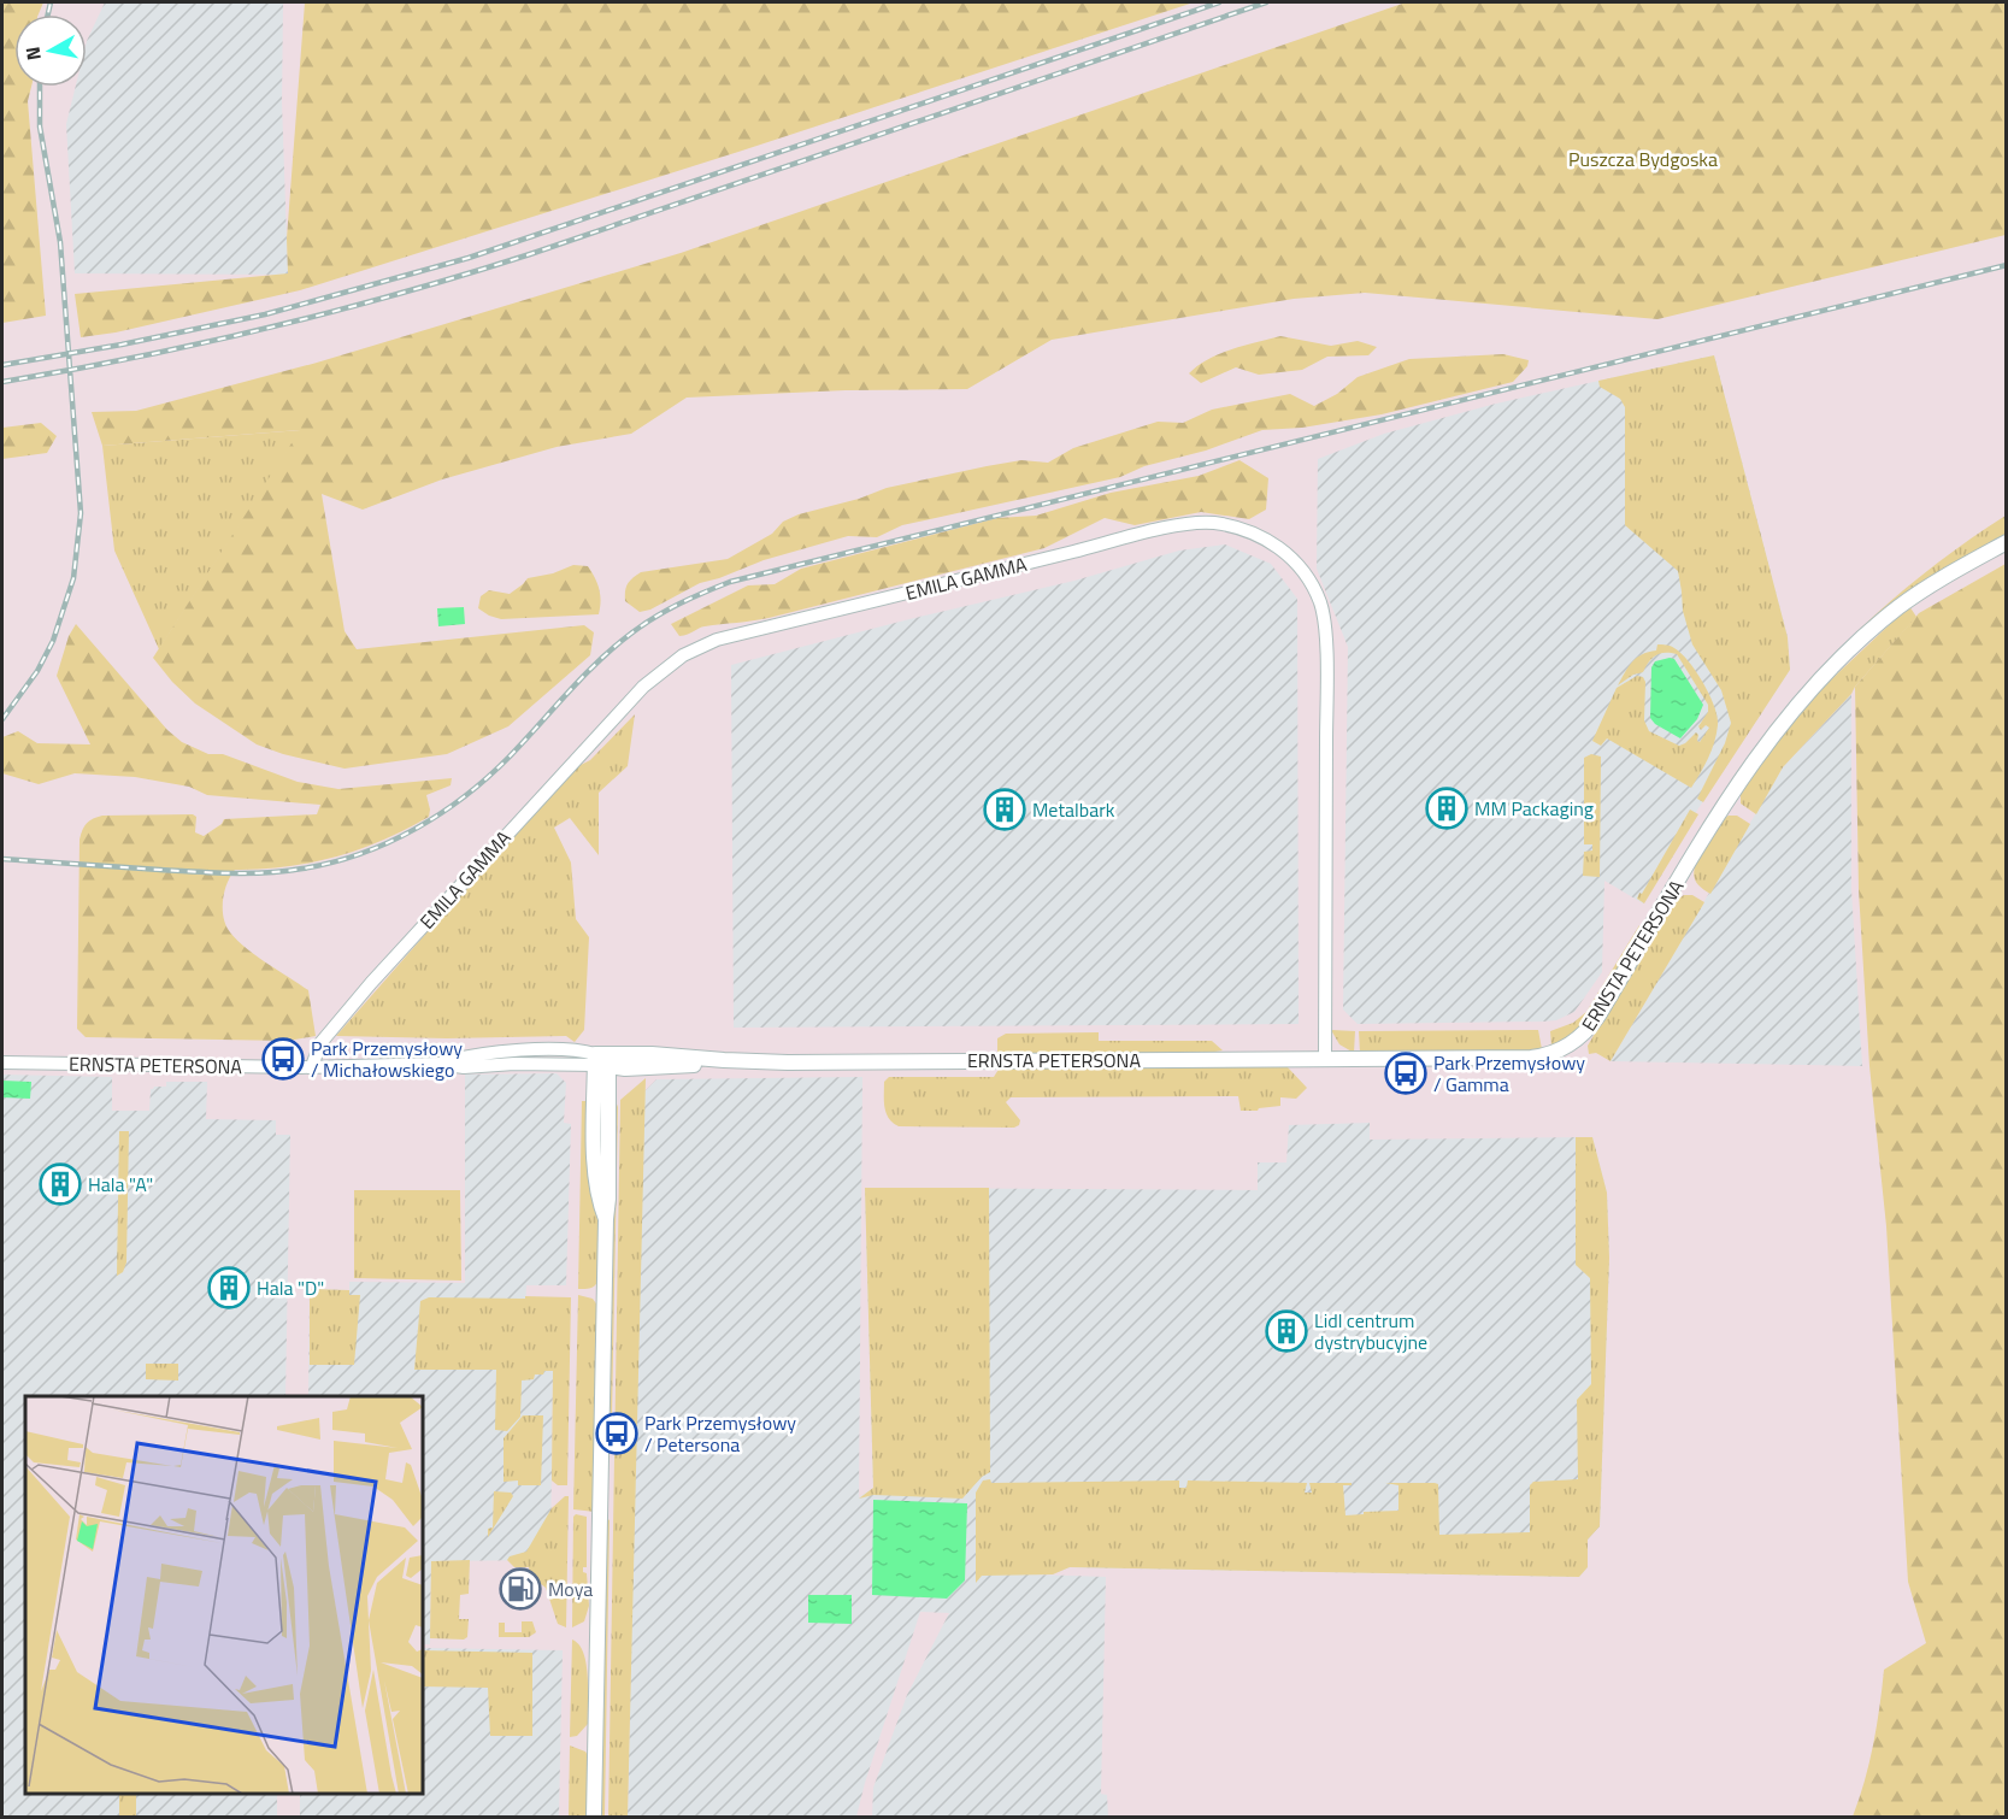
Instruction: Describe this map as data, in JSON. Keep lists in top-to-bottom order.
{
  "streets": {
    "street": ["EMILA GAMMA", "ERNSTA PETERSONA"]
  },
  "crossings": [
    ["EMILA GAMMA", "ERNSTA PETERSONA"]
  ],
  "parks": ["Puszcza Bydgoska"],
  "places": {
    "building": [
      "MM Packaging",
      "Metalbark",
      "Hala \"A\"",
      "Hala \"D\"",
      "Lidl centrum dystrybucyjne"
    ],
    "bus stop": ["Park Przemysłowy / Michałowskiego", "Park Przemysłowy / Gamma", "Park Przemysłowy / Petersona"],
    "fuel station": ["Moya"]
  },
  "north": "left"
}
